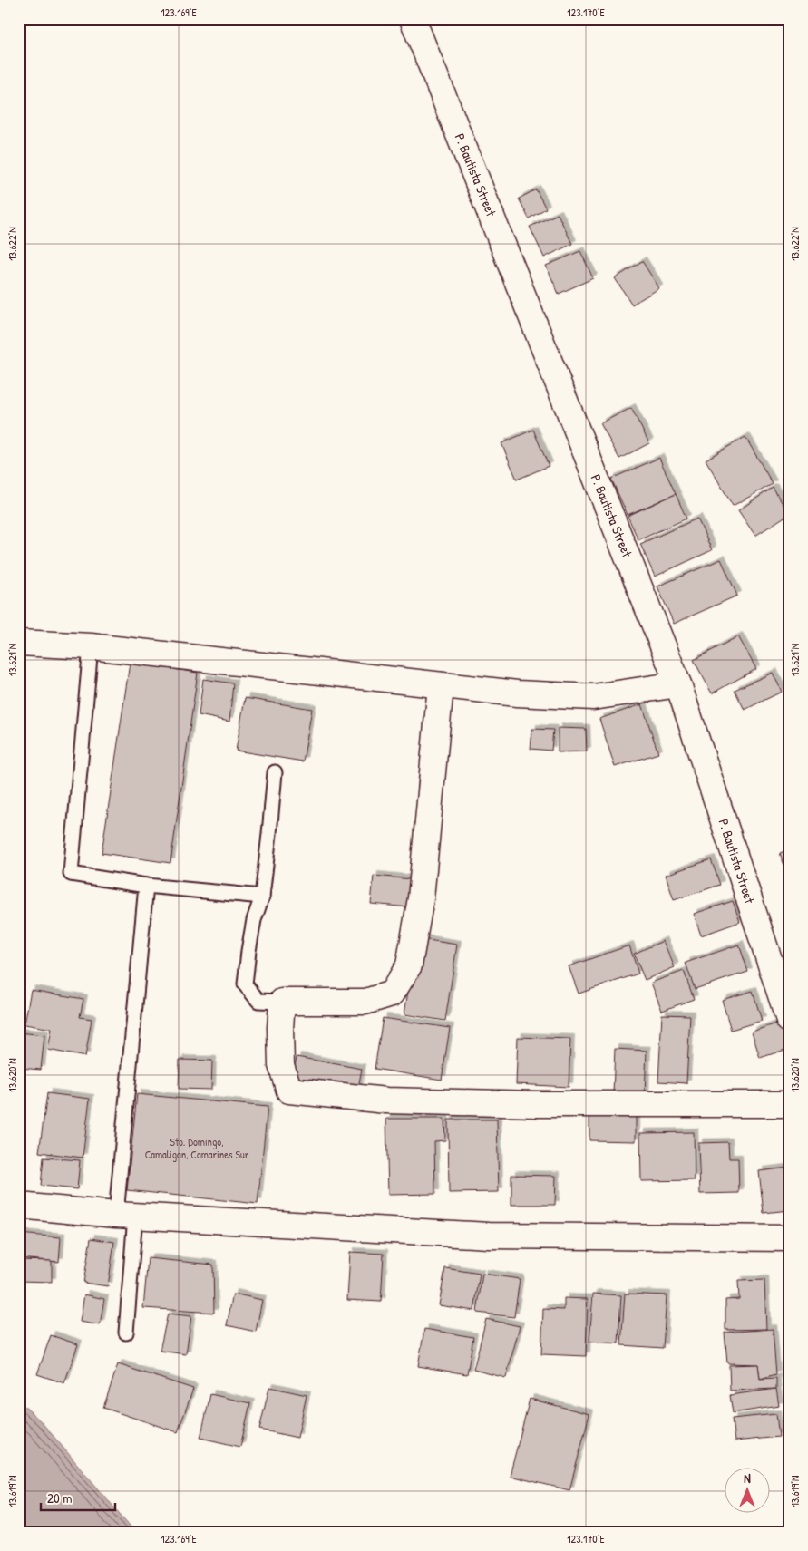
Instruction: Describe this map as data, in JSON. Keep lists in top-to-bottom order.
{
  "streets": {
    "street": ["P. Bautista Street"]
  },
  "house_numbers": ["Sto. Domingo, Camaligan, Camarines Sur"],
  "scale_bar": "20 m",
  "north": "top",
  "coordinates": [
    "123.169°E",
    "123.170°E",
    "13.622°N",
    "13.621°N",
    "13.620°N",
    "13.619°N"
  ]
}
